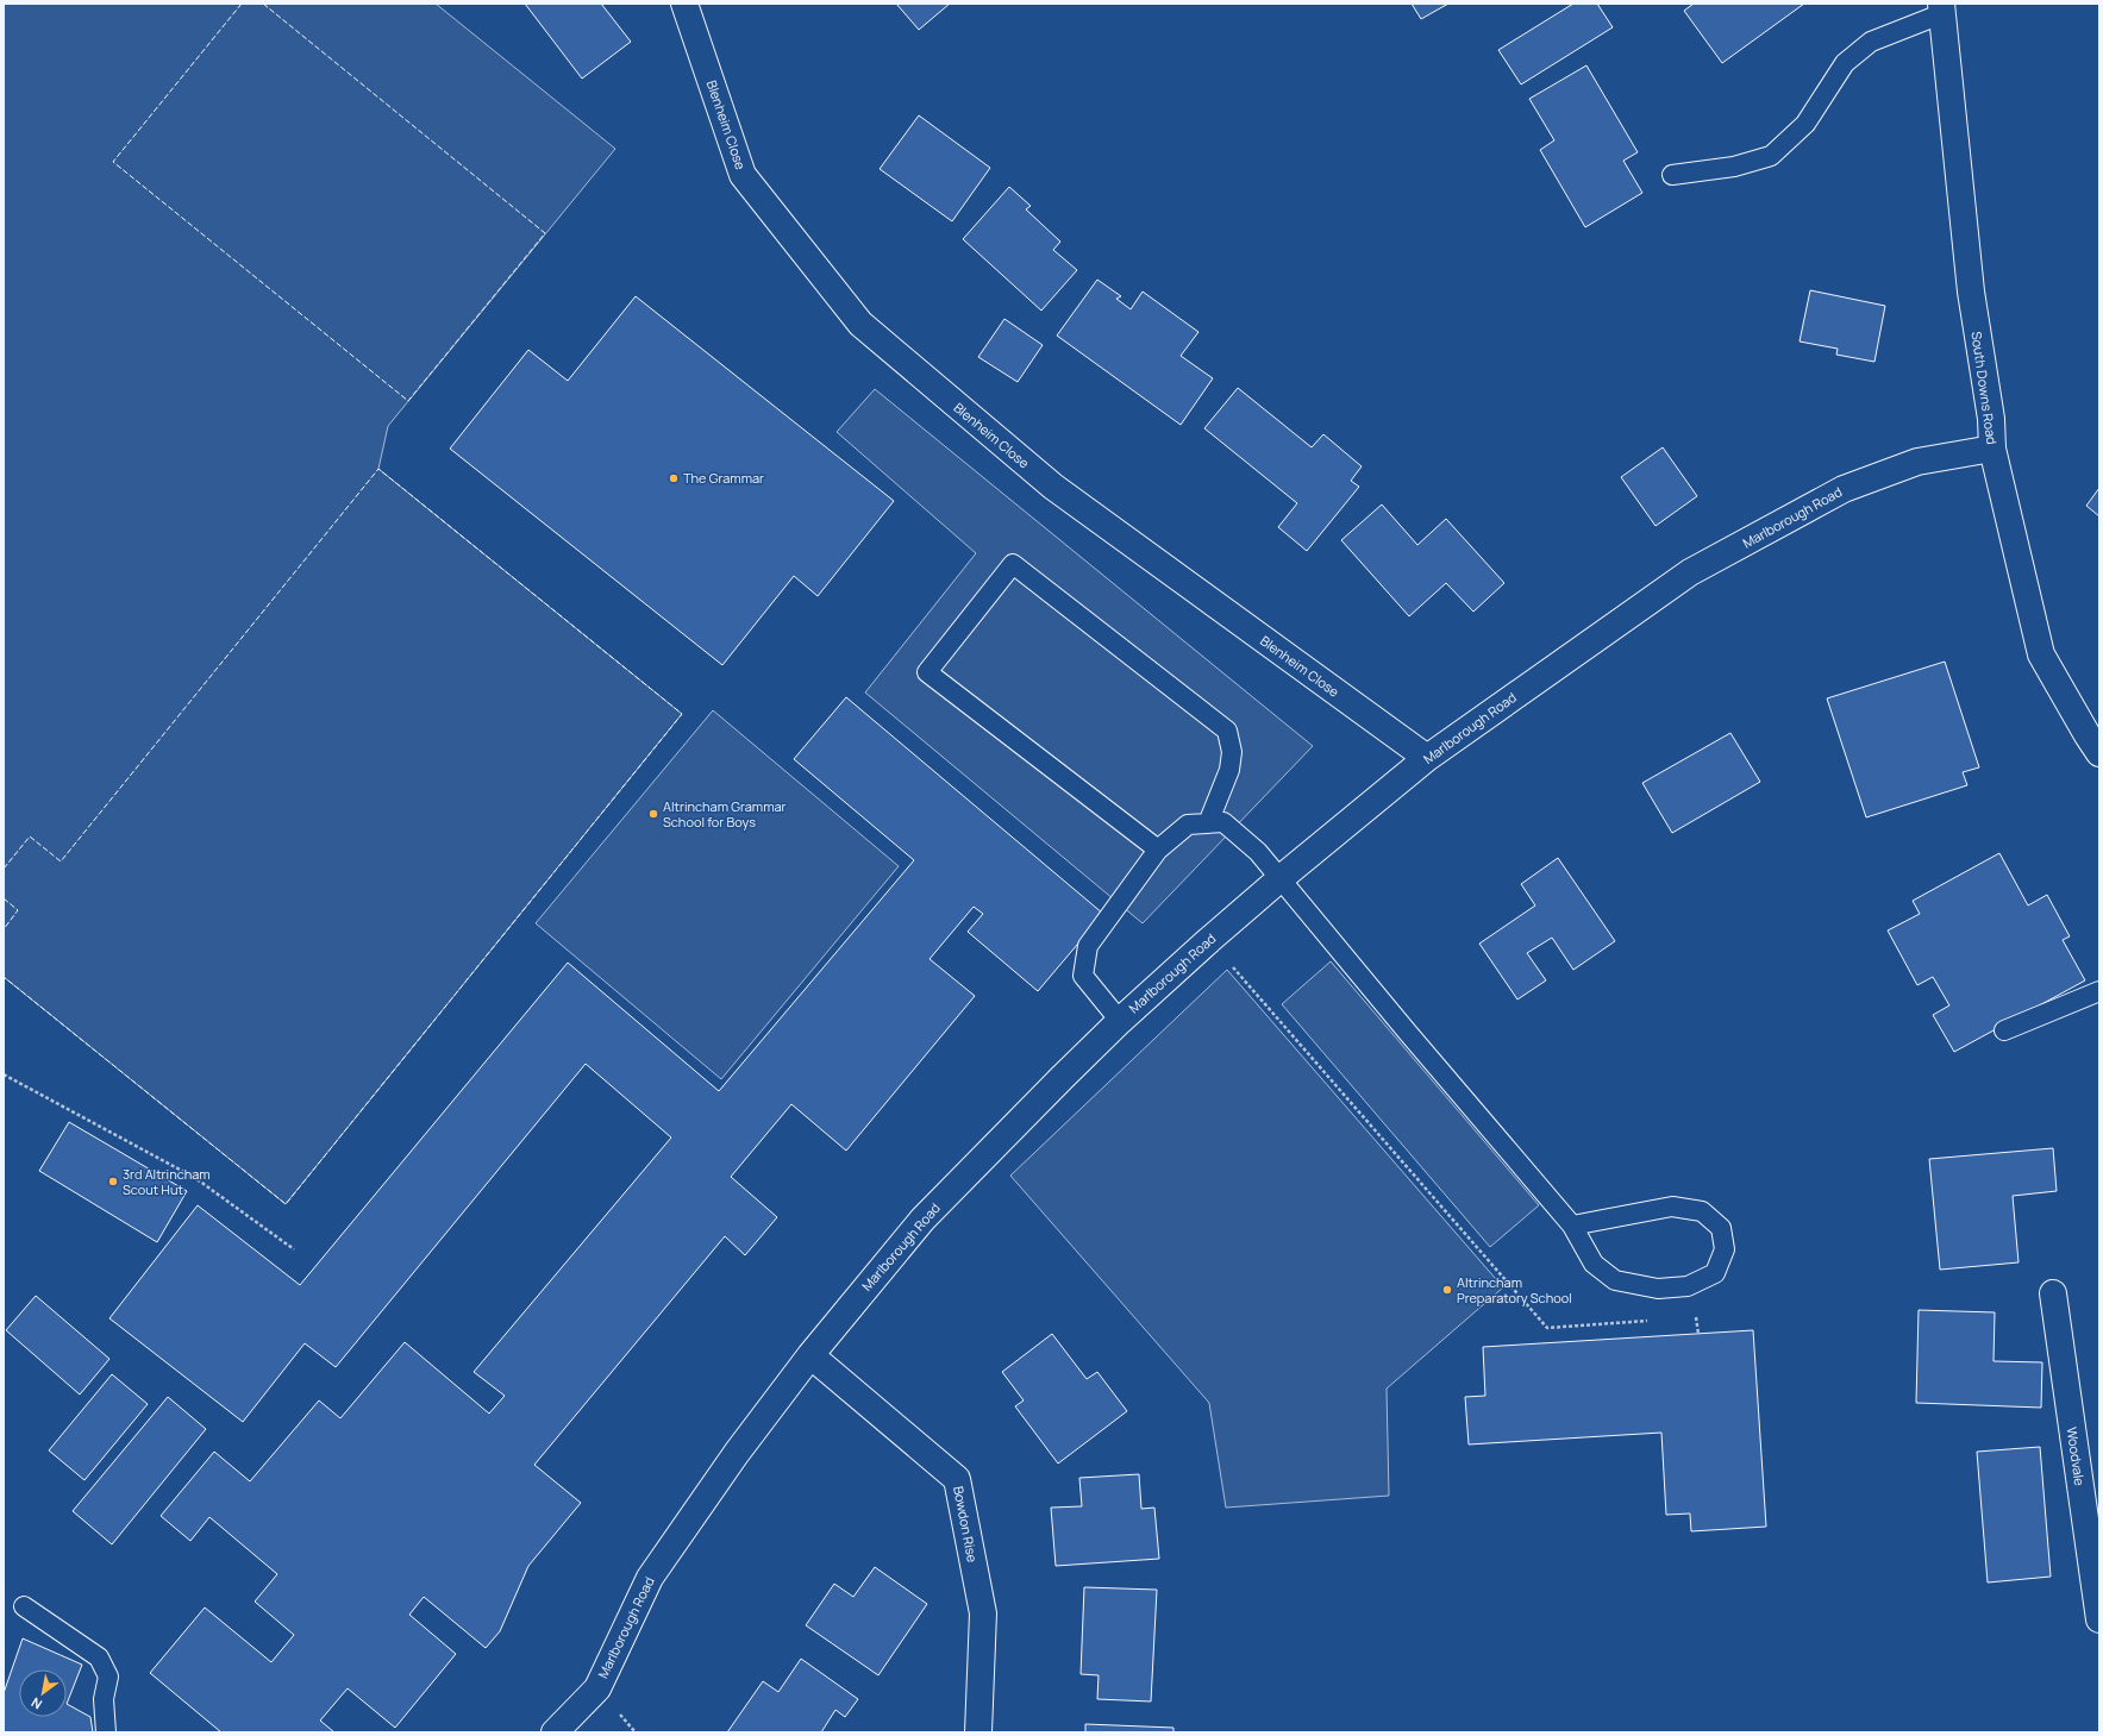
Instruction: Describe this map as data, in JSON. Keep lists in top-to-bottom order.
{
  "streets": {
    "street": [
      "Blenheim Close",
      "South Downs Road",
      "Marlborough Road",
      "Woodvale",
      "Bowdon Rise"
    ]
  },
  "crossings": [
    ["Blenheim Close", "Marlborough Road"],
    ["South Downs Road", "Marlborough Road"],
    ["Marlborough Road", "Bowdon Rise"]
  ],
  "places": [
    "The Grammar",
    "Altrincham Grammar School for Boys",
    "3rd Altrincham Scout Hut",
    "Altrincham Preparatory School"
  ],
  "north": "bottom left"
}
